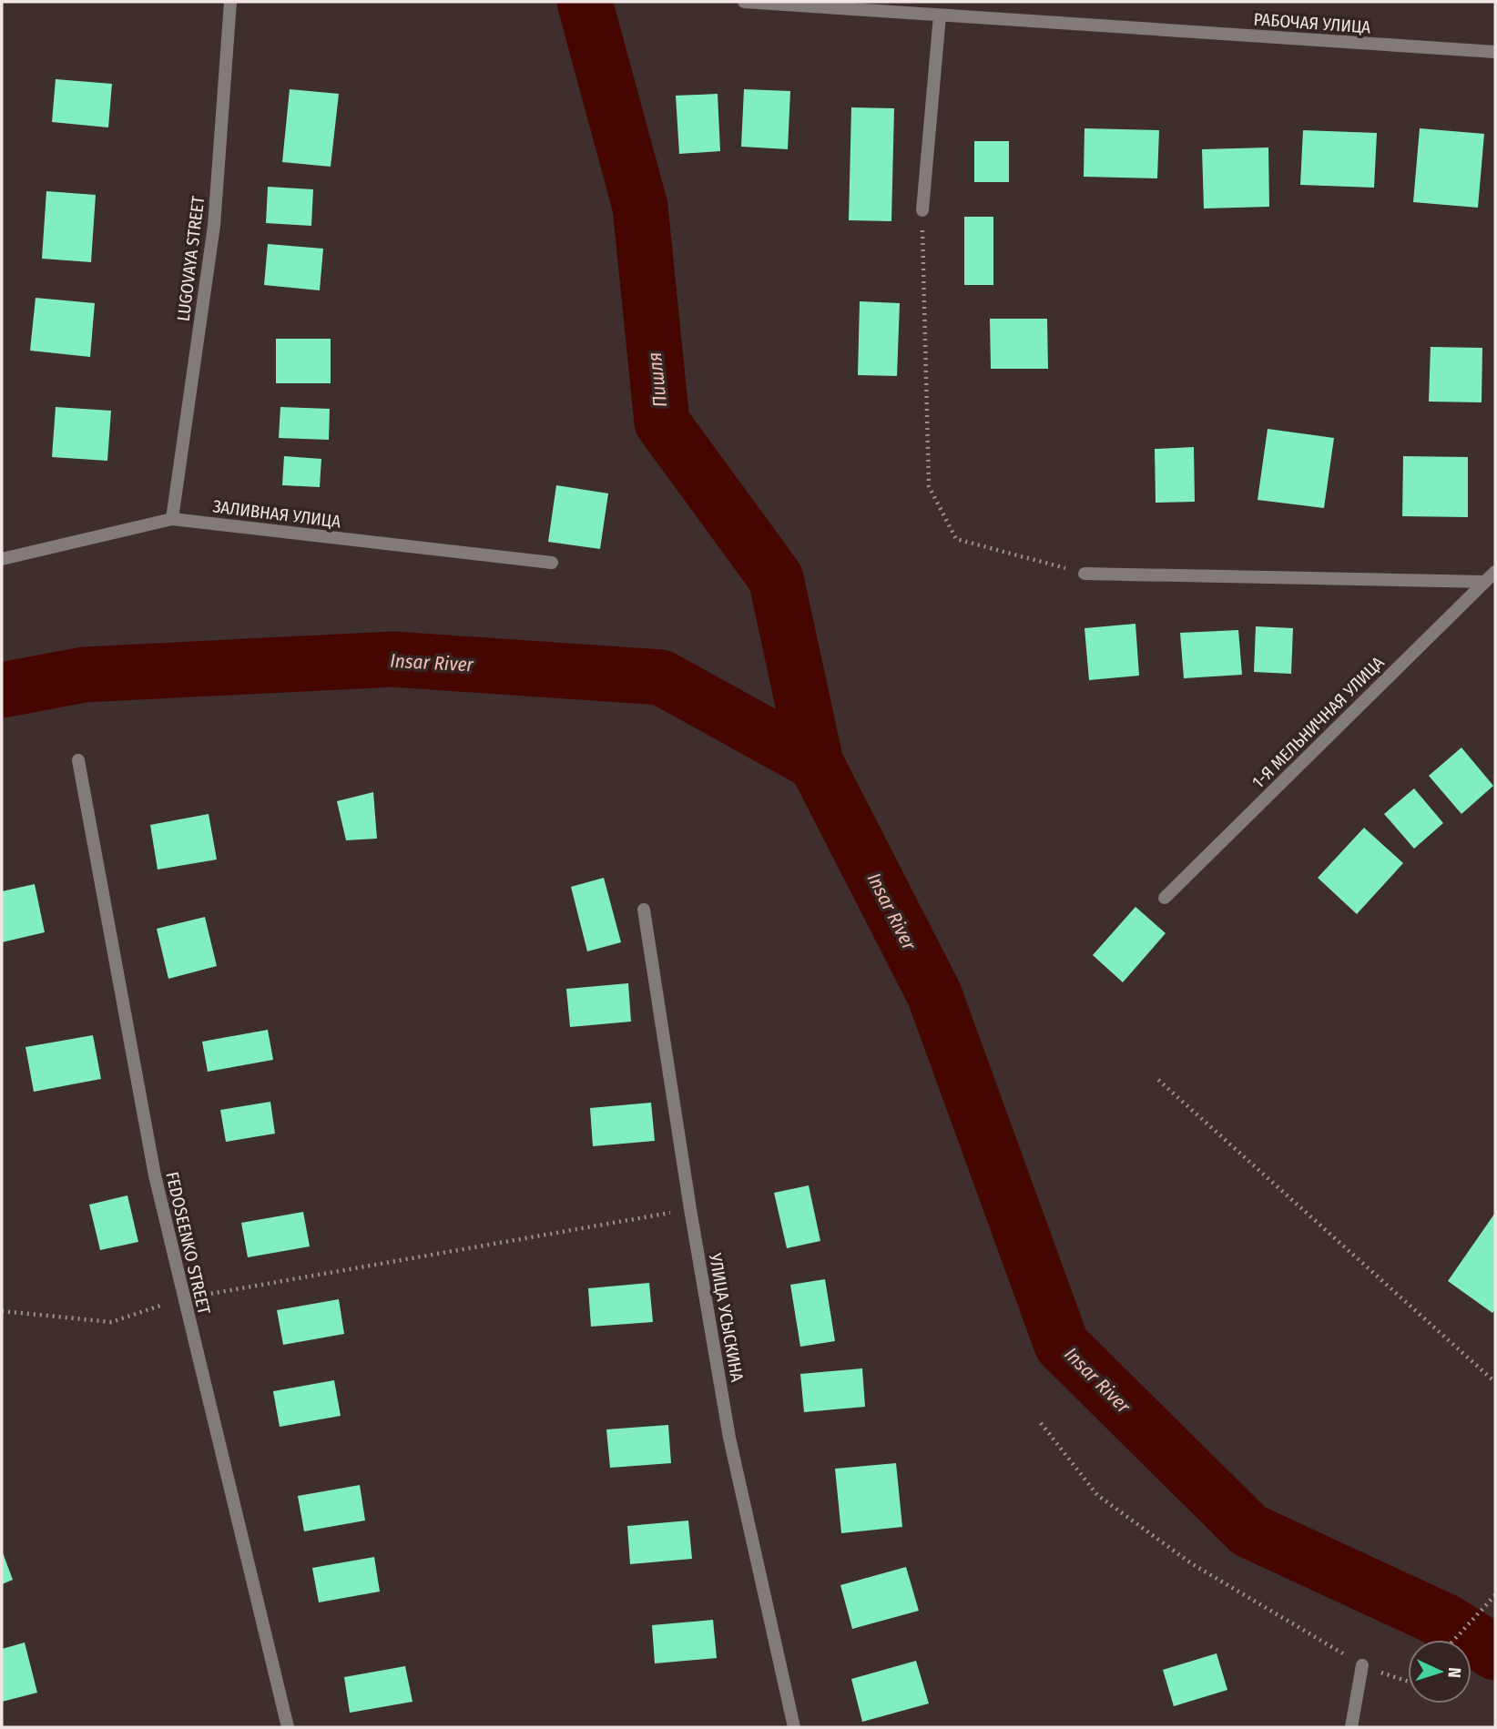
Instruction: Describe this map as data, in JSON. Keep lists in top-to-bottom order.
{
  "streets": {
    "street": [
      "РАБОЧАЯ УЛИЦА",
      "LUGOVAYA STREET",
      "ЗАЛИВНАЯ УЛИЦА",
      "1-Я МЕЛЬНИЧНАЯ УЛИЦА",
      "FEDOSEENKO STREET",
      "УЛИЦА УСЫСКИНА"
    ]
  },
  "crossings": [
    ["LUGOVAYA STREET", "ЗАЛИВНАЯ УЛИЦА"]
  ],
  "water": ["Пишля", "Insar River"],
  "north": "right"
}
